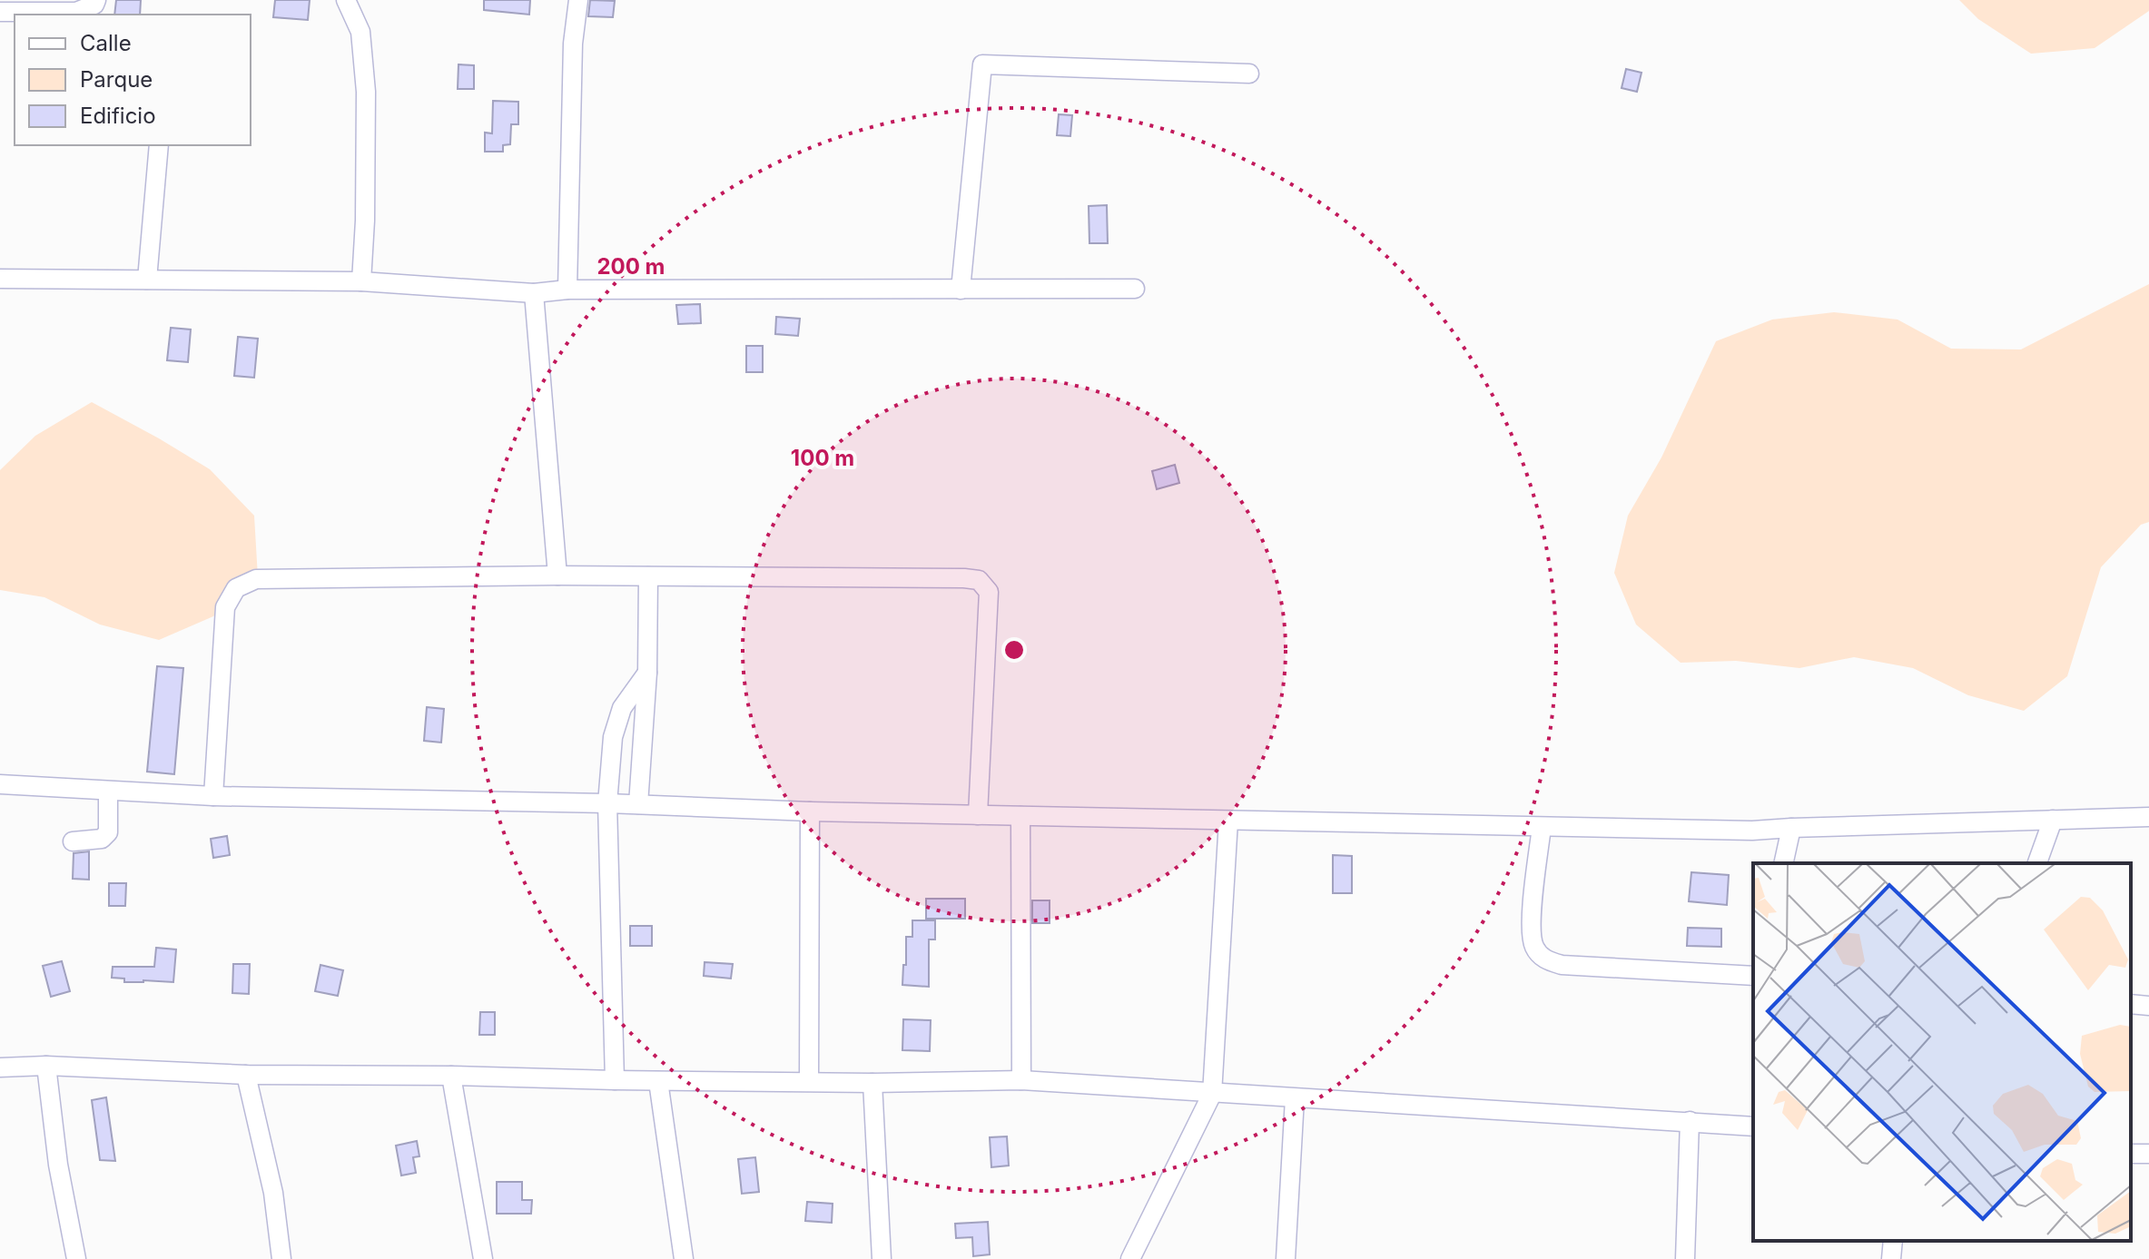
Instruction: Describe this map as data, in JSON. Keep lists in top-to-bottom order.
{
  "legend": ["Calle", "Parque", "Edificio"],
  "rings": ["200 m", "100 m"]
}
